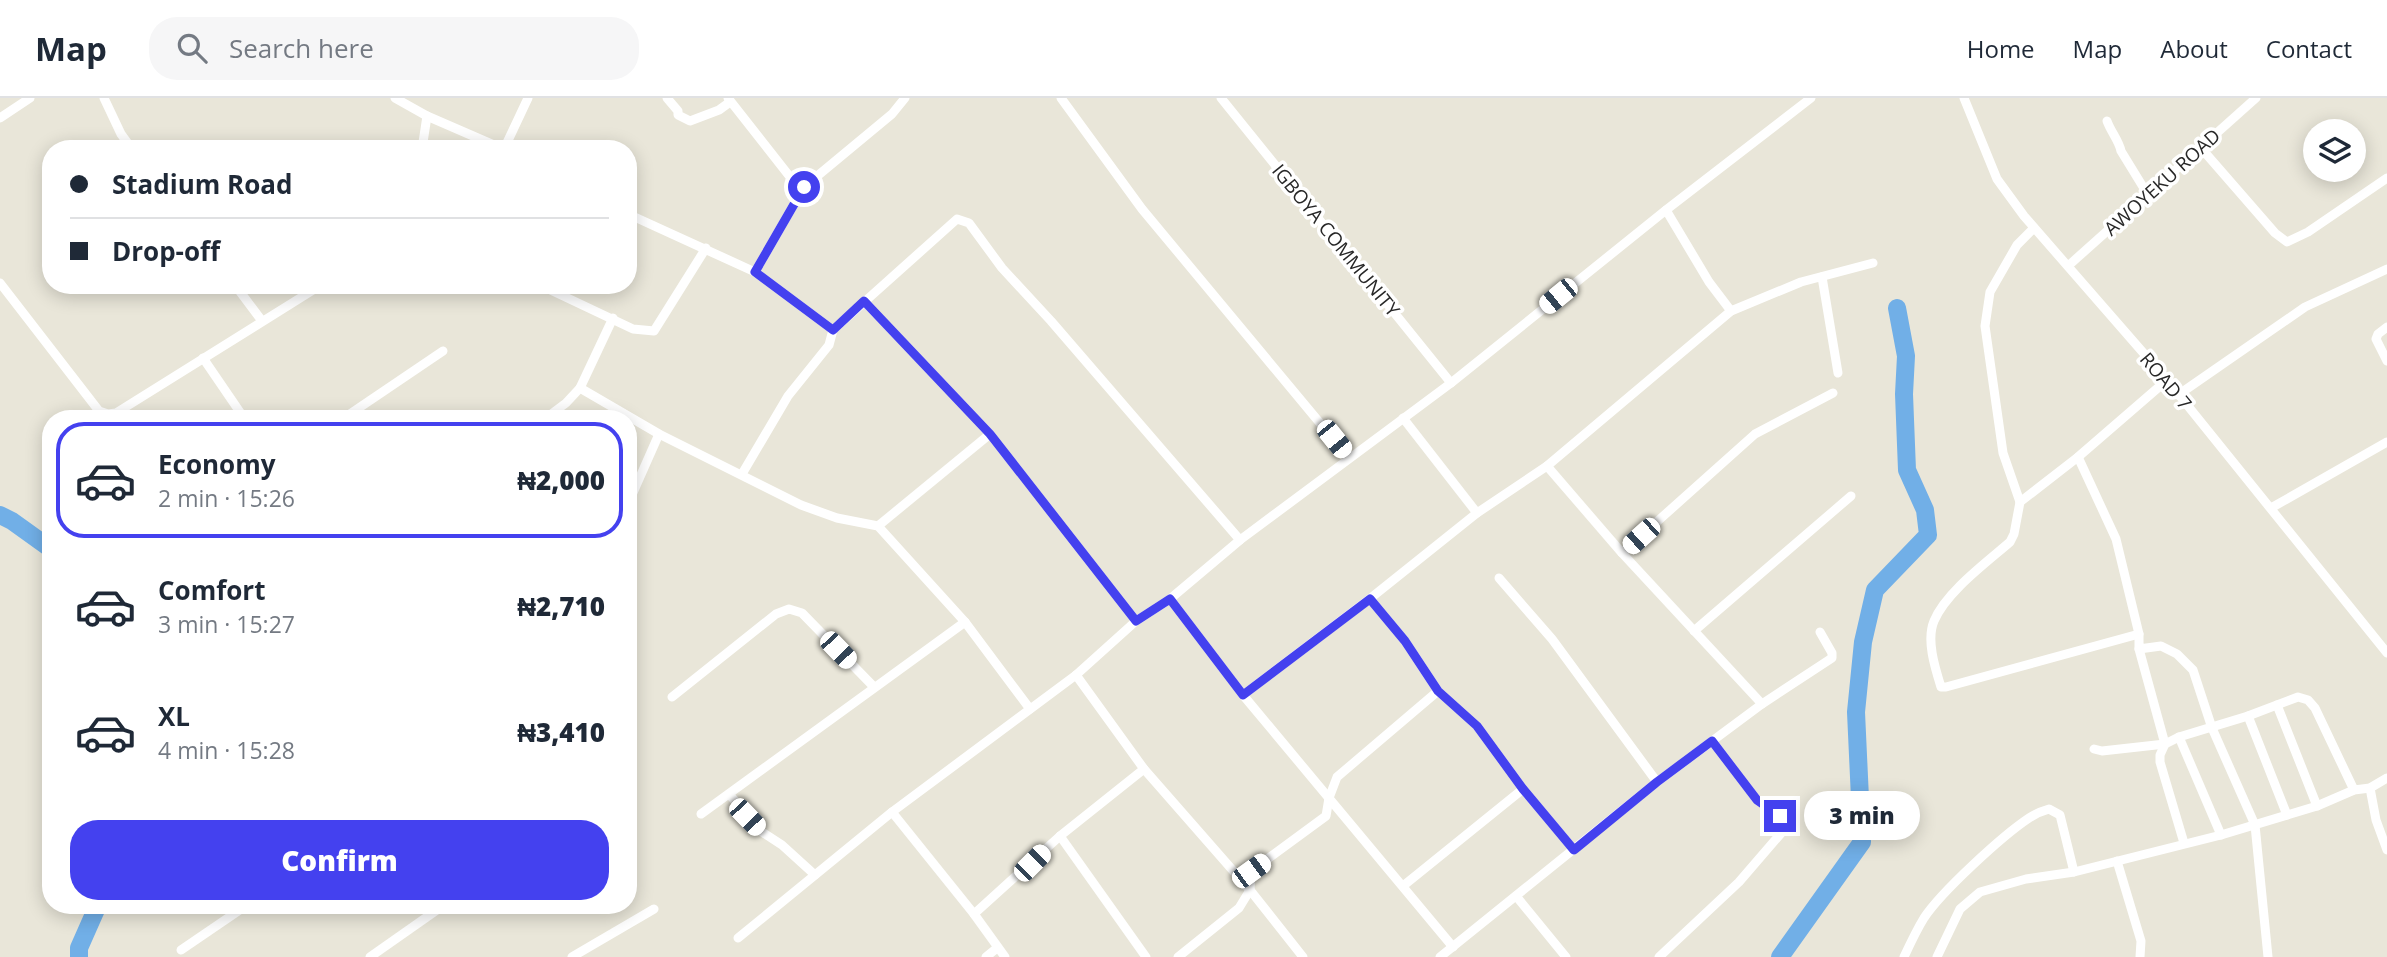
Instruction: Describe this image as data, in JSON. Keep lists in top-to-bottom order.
{
  "streets": {
    "street": ["AWOYEKU ROAD", "IGBOYA COMMUNITY", "ROAD 7"]
  },
  "crossings": [
    ["AWOYEKU ROAD", "ROAD 7"]
  ],
  "page": {
    "header": "Map",
    "search": "Search here",
    "nav": [
      "Home",
      "Map",
      "About",
      "Contact"
    ],
    "banner": ["Stadium Road", "Drop-off"],
    "list": [
      {
        "name": "Economy",
        "note": "2 min · 15:26",
        "value": "₦2,000"
      },
      {
        "name": "Comfort",
        "note": "3 min · 15:27",
        "value": "₦2,710"
      },
      {
        "name": "XL",
        "note": "4 min · 15:28",
        "value": "₦3,410"
      }
    ],
    "bubble": "3 min",
    "buttons": "Confirm"
  }
}
